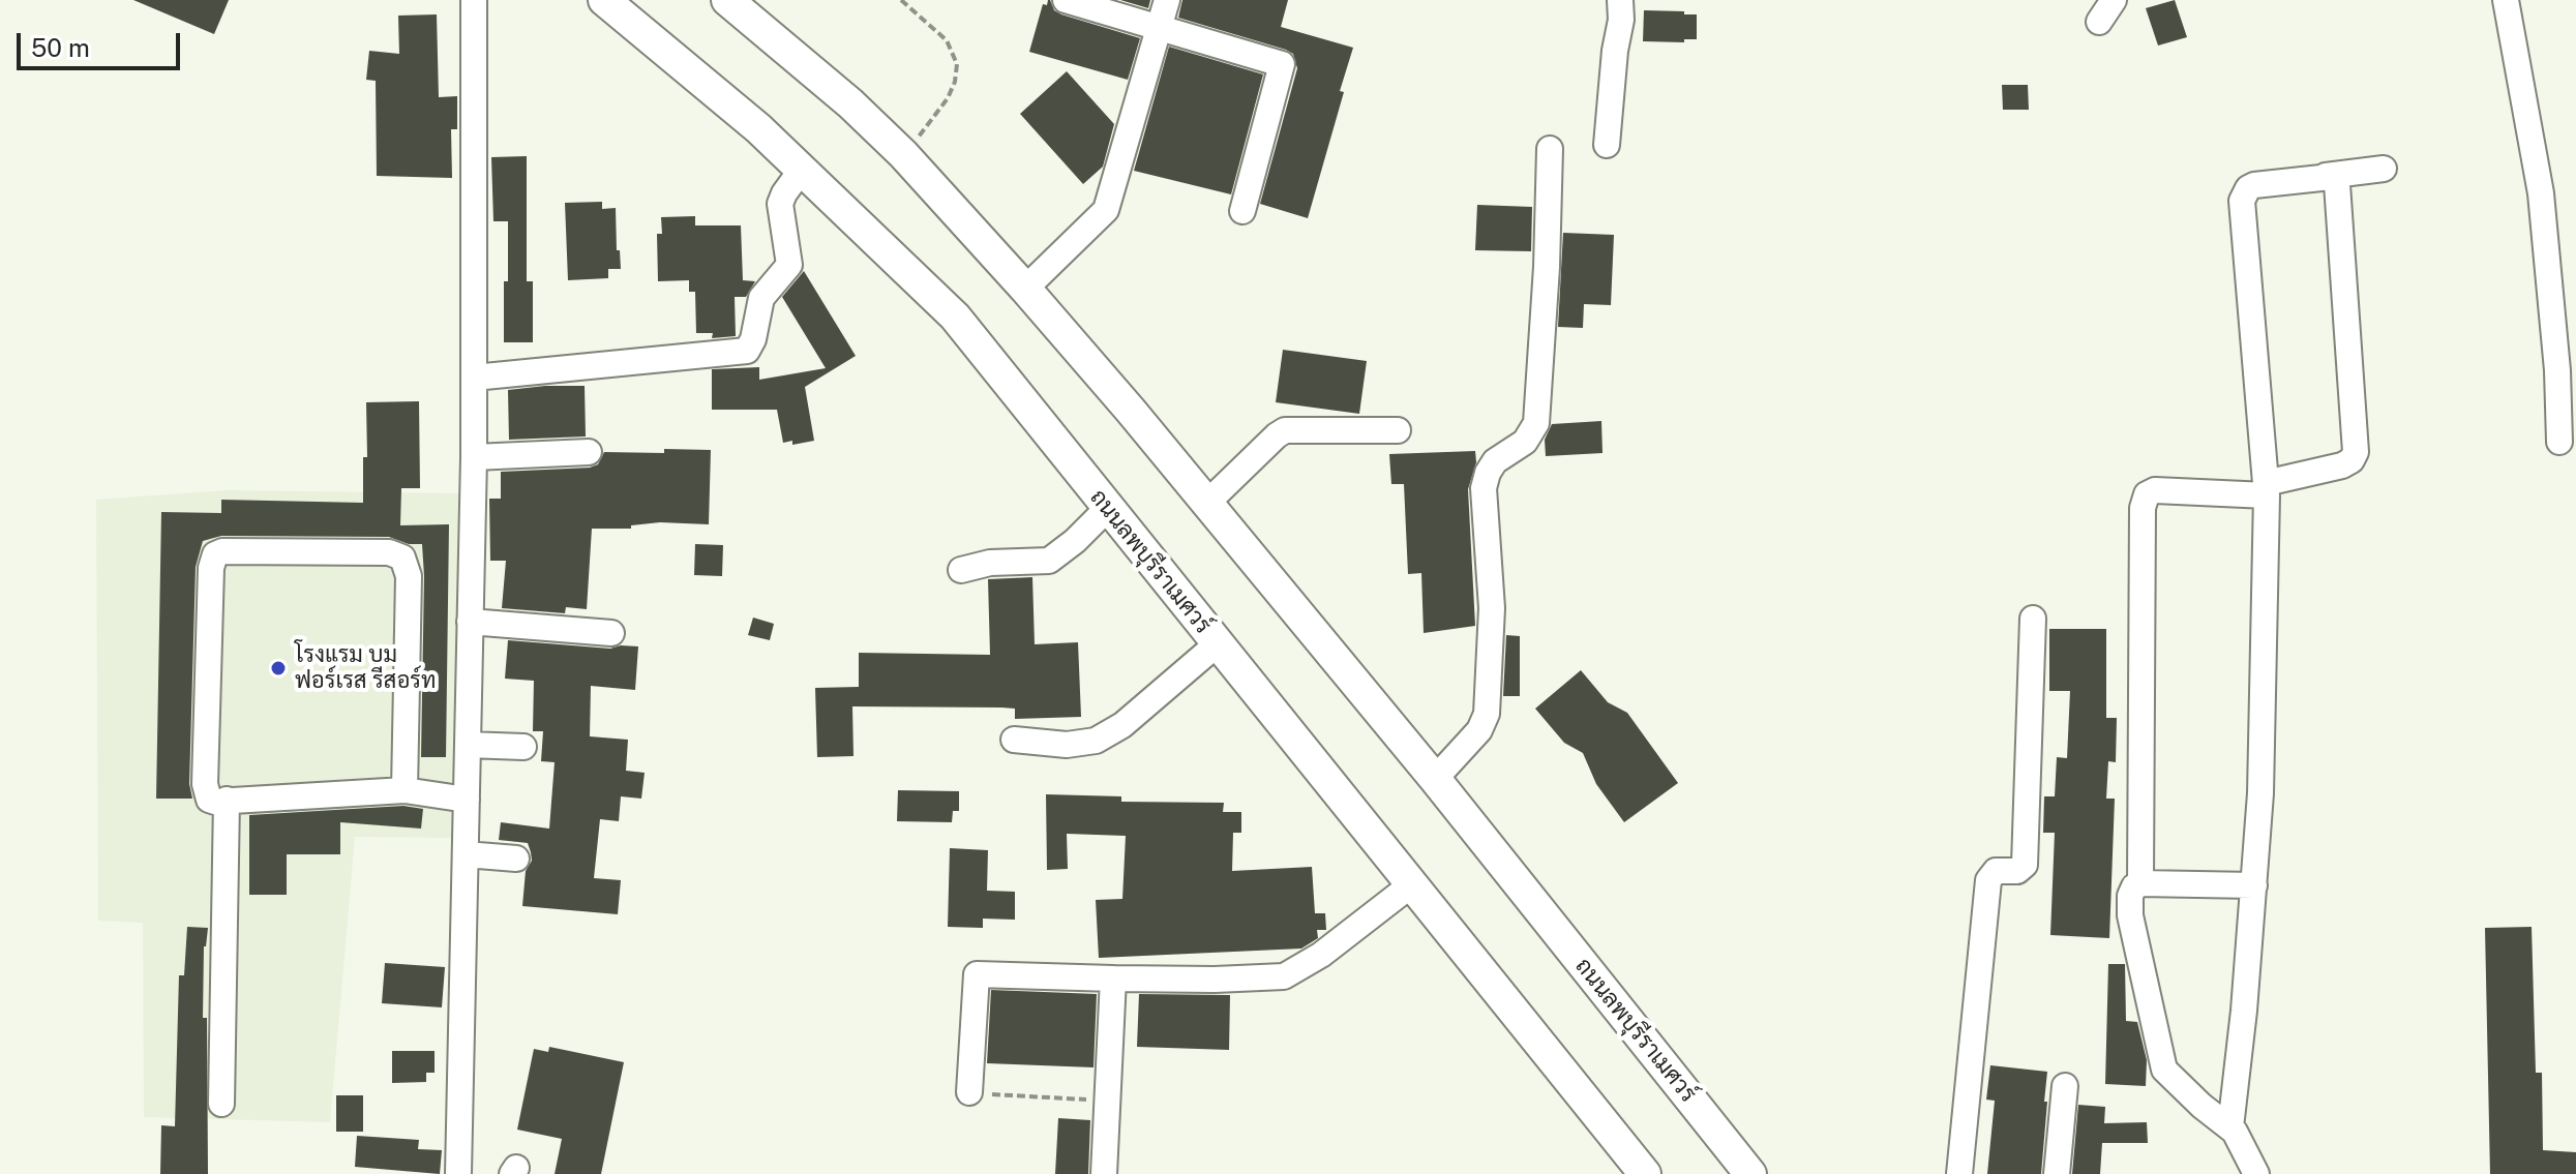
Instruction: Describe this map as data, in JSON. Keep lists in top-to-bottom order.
{
  "streets": {
    "main road": ["ถนนลพบุรีราเมศวร์"]
  },
  "places": ["โรงแรม บูม ฟอร์เรส รีสอร์ท"],
  "scale_bar": "50 m"
}
